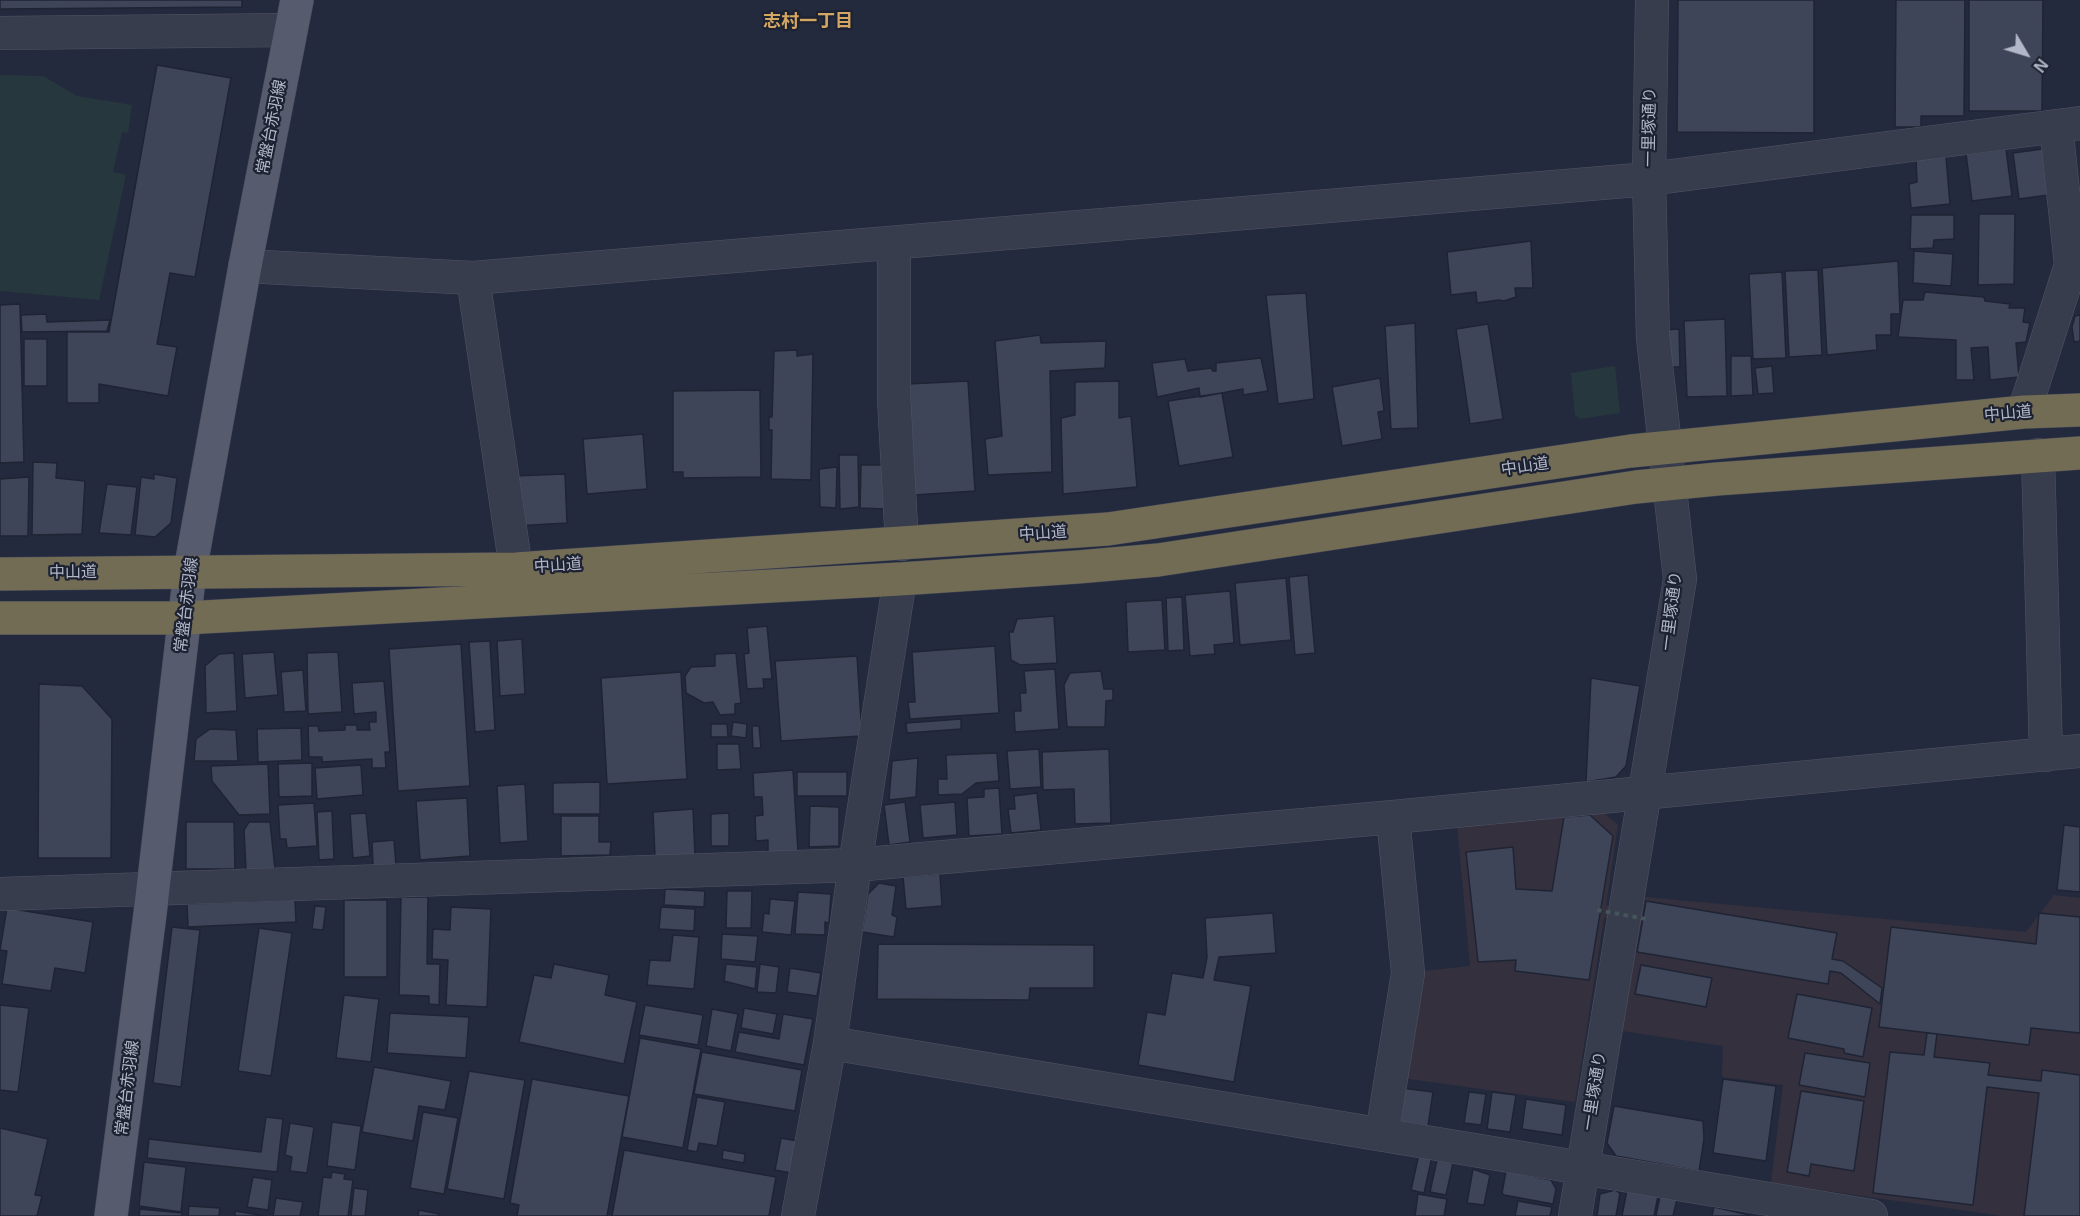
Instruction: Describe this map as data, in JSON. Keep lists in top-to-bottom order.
{
  "streets": {
    "highway": ["中山道"],
    "main road": ["常盤台赤羽線"],
    "street": ["一里塚通り"]
  },
  "crossings": [
    ["常盤台赤羽線", "中山道"],
    ["一里塚通り", "中山道"]
  ],
  "districts": ["志村一丁目"],
  "north": "bottom right"
}
